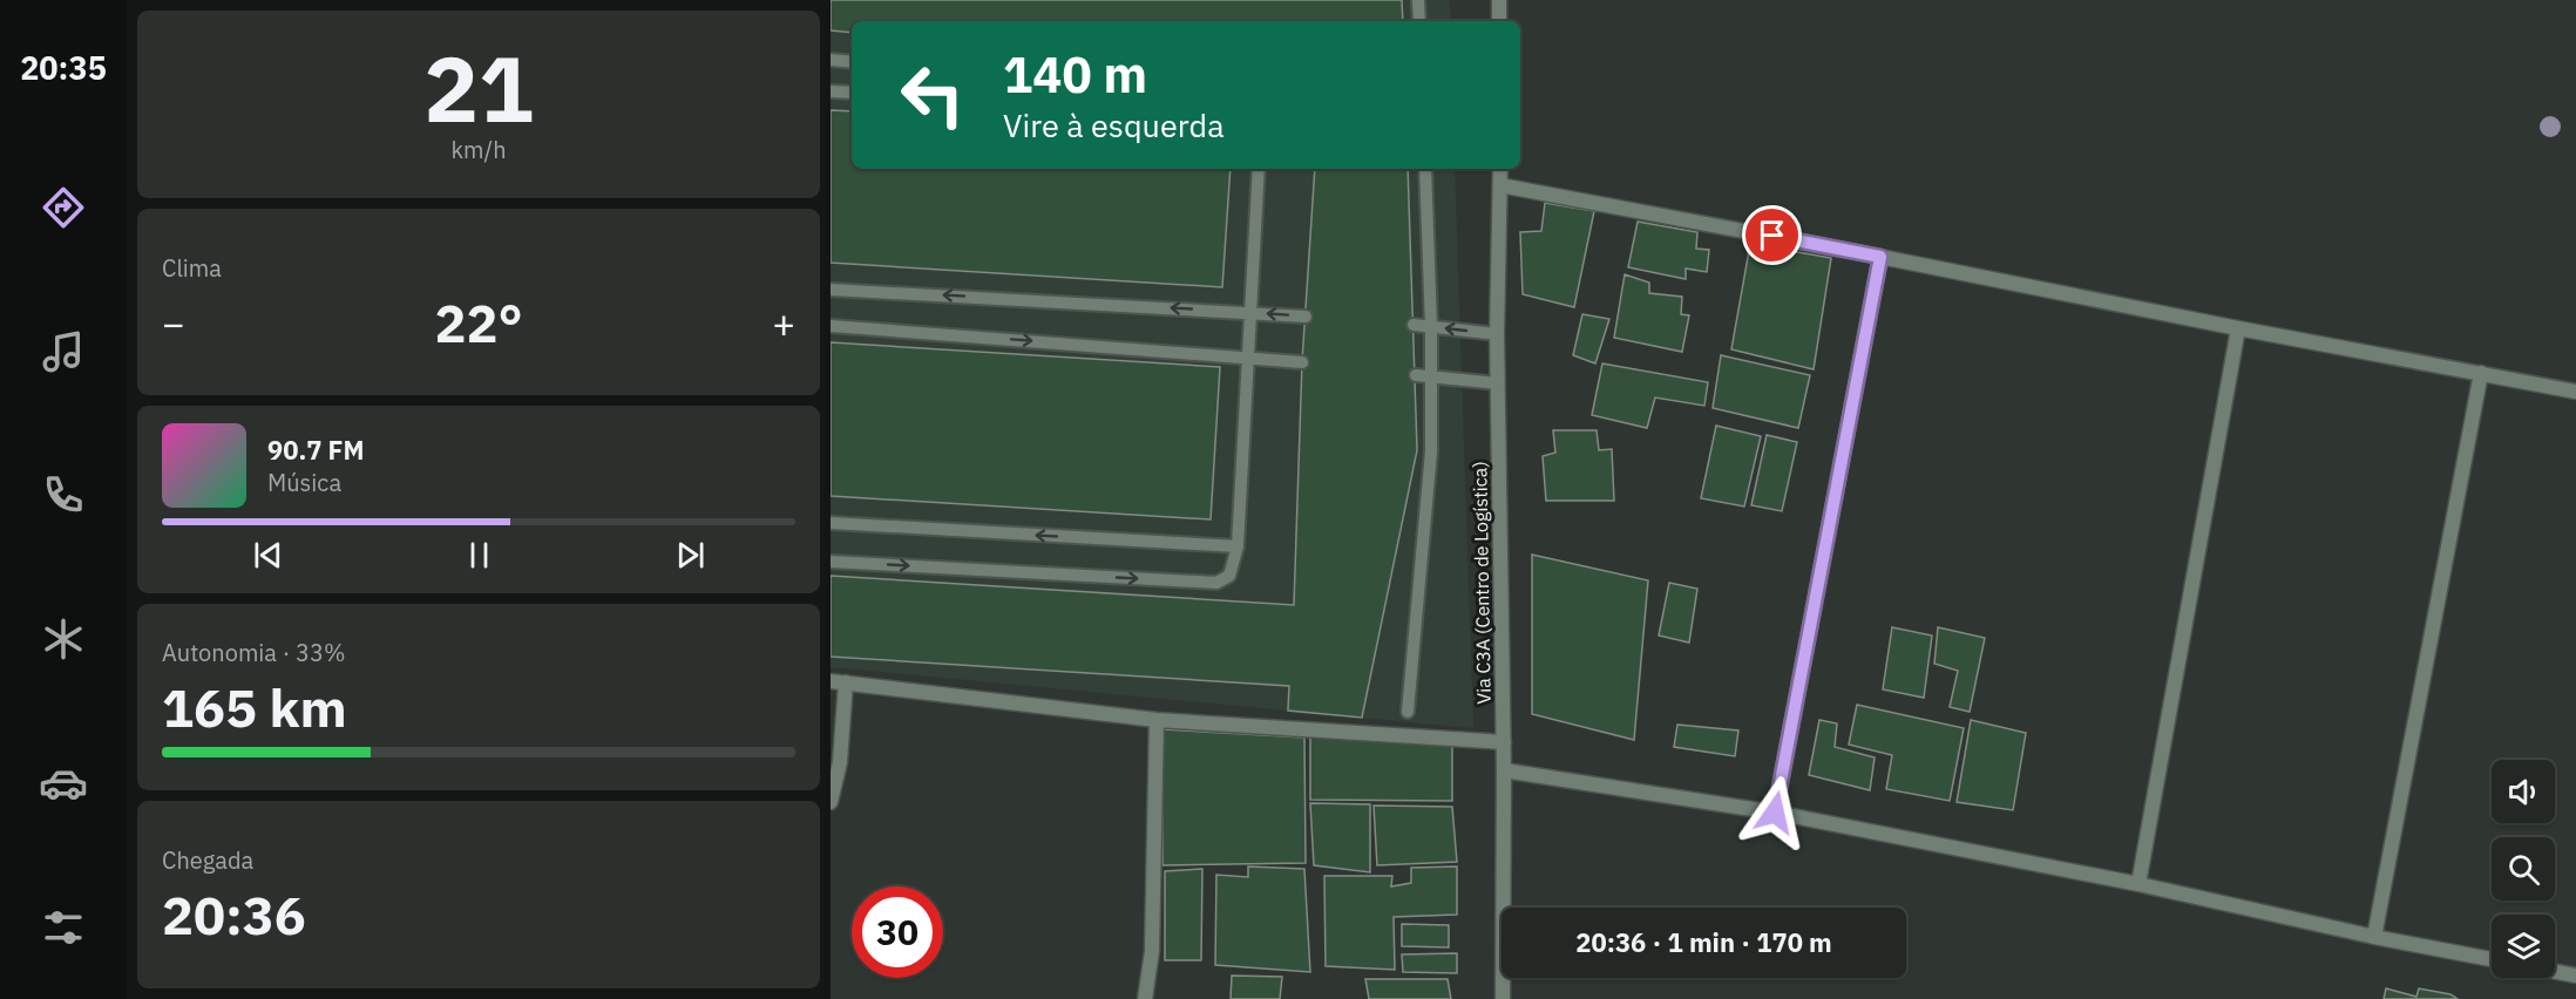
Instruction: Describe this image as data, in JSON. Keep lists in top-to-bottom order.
{
  "streets": {
    "street": ["Via C3A (Centro de Logística)"]
  },
  "page": {
    "tabs": "20:35",
    "tile": [
      ["21", "km/h"],
      "Clima",
      ["Autonomia · 33%", "165 km"],
      ["Chegada", "20:36"]
    ],
    "turn": ["140 m", "Vire à esquerda"],
    "heat": ["−", "22°", "+"],
    "song": ["90.7 FM", "Música"],
    "limit": "30",
    "trip": "20:36 · 1 min · 170 m"
  }
}
